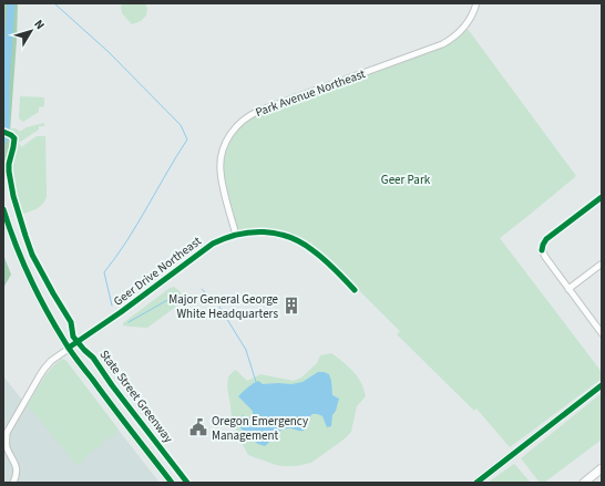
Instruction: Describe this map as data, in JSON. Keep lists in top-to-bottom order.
{
  "streets": {
    "street": ["Park Avenue Northeast", "Geer Drive Northeast"],
    "cycle path": ["State Street Greenway"]
  },
  "crossings": [
    ["Park Avenue Northeast", "Geer Drive Northeast"]
  ],
  "parks": ["Geer Park"],
  "places": {
    "building": ["Major General George White Headquarters"],
    "public building": ["Oregon Emergency Management"]
  },
  "north": "top right"
}
